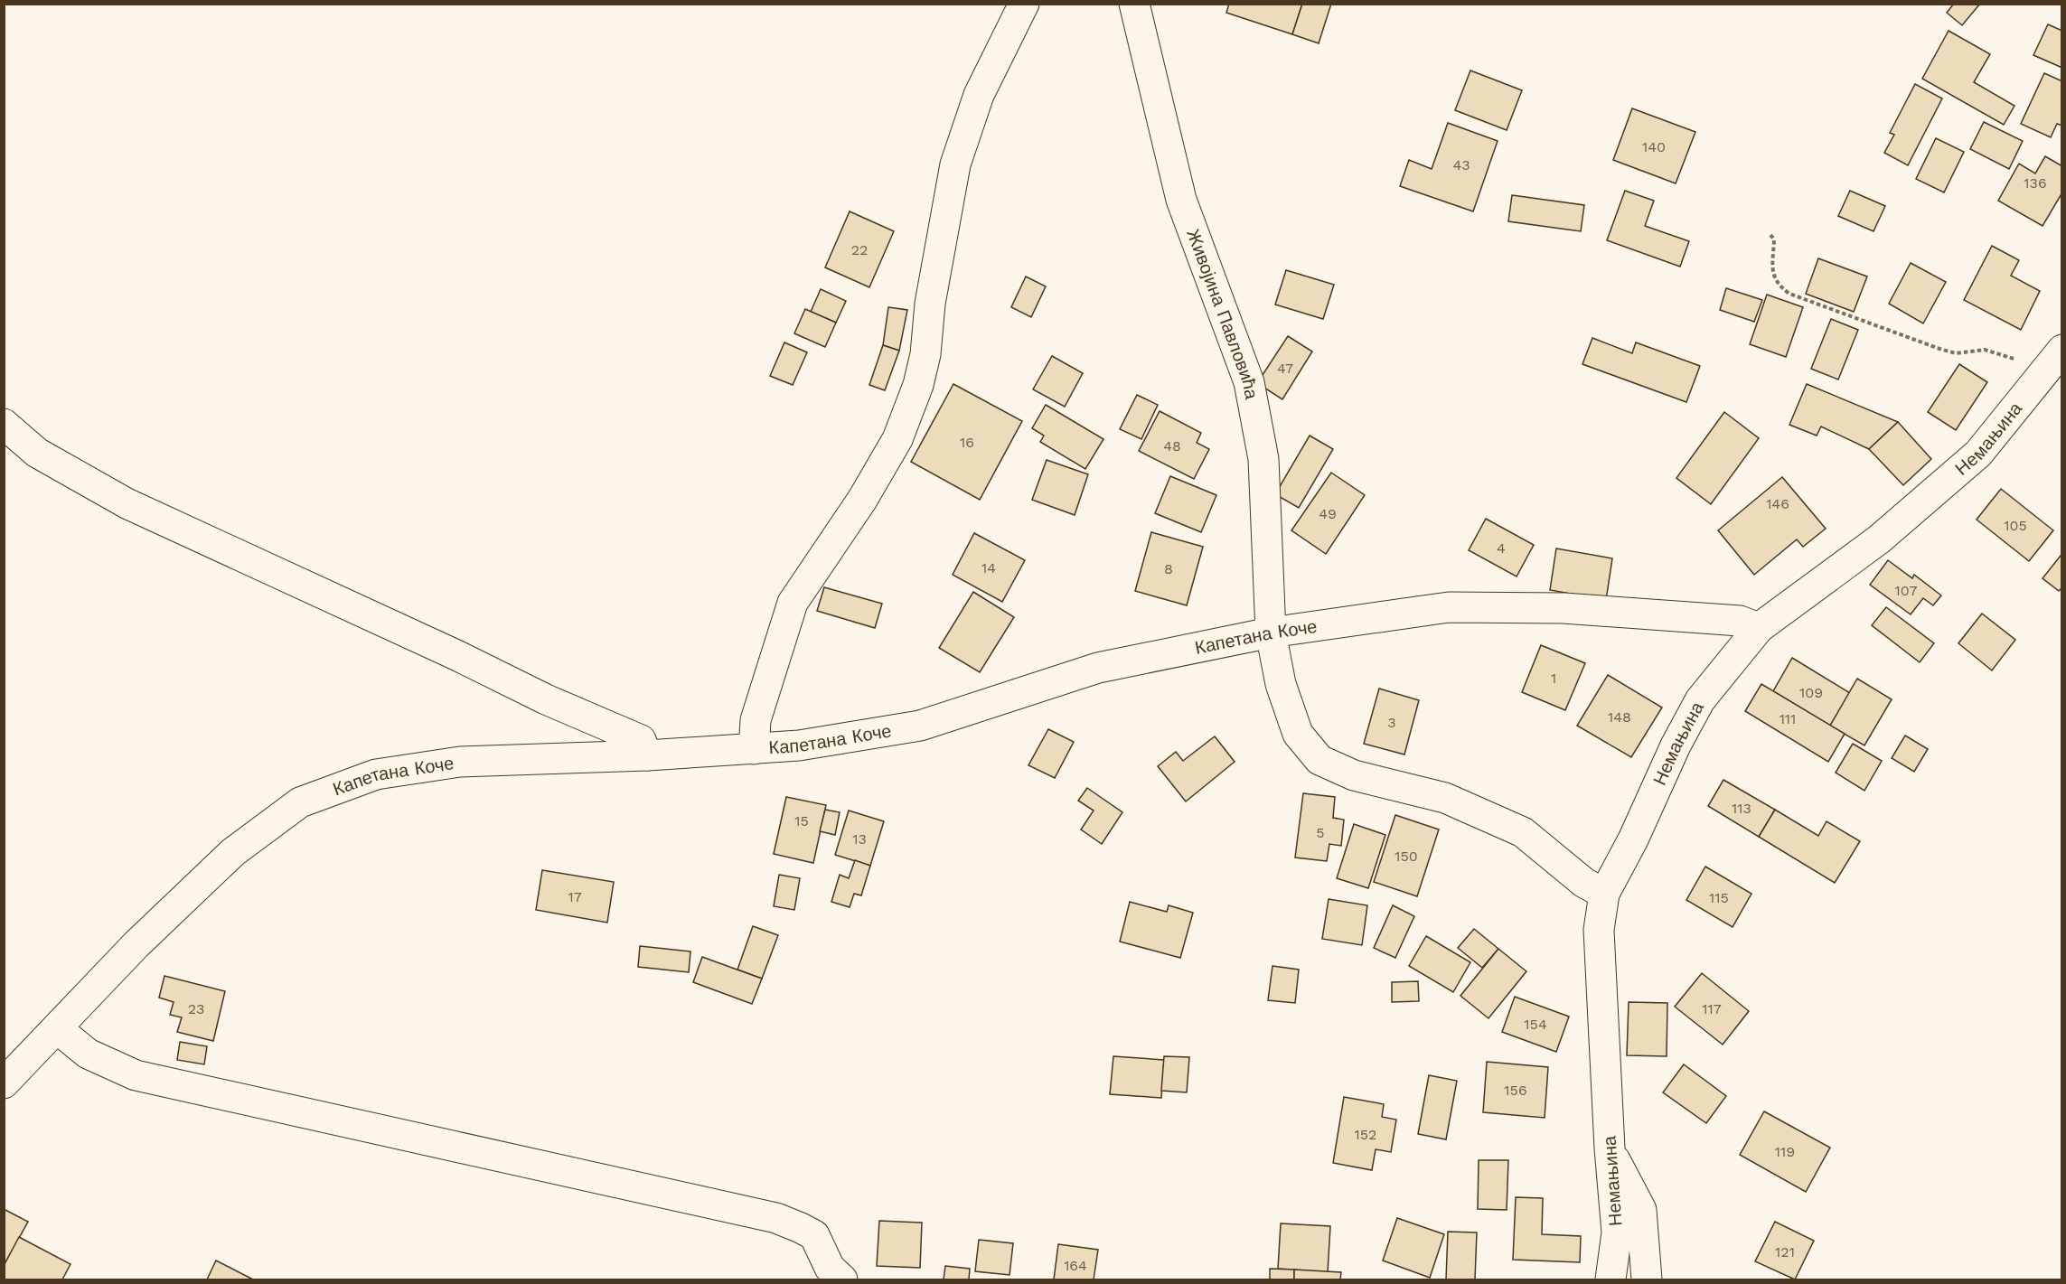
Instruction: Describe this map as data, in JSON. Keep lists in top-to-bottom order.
{
  "streets": {
    "street": ["Живојина Павловића", "Немањина", "Капетана Коче"]
  },
  "crossings": [
    ["Живојина Павловића", "Немањина"],
    ["Живојина Павловића", "Капетана Коче"],
    ["Немањина", "Капетана Коче"]
  ],
  "house_numbers": [
    "140",
    "43",
    "136",
    "22",
    "47",
    "16",
    "48",
    "146",
    "49",
    "105",
    "4",
    "14",
    "8",
    "107",
    "1",
    "109",
    "148",
    "111",
    "3",
    "113",
    "15",
    "5",
    "13",
    "150",
    "17",
    "115",
    "23",
    "117",
    "154",
    "156",
    "152",
    "119",
    "121",
    "164"
  ]
}
